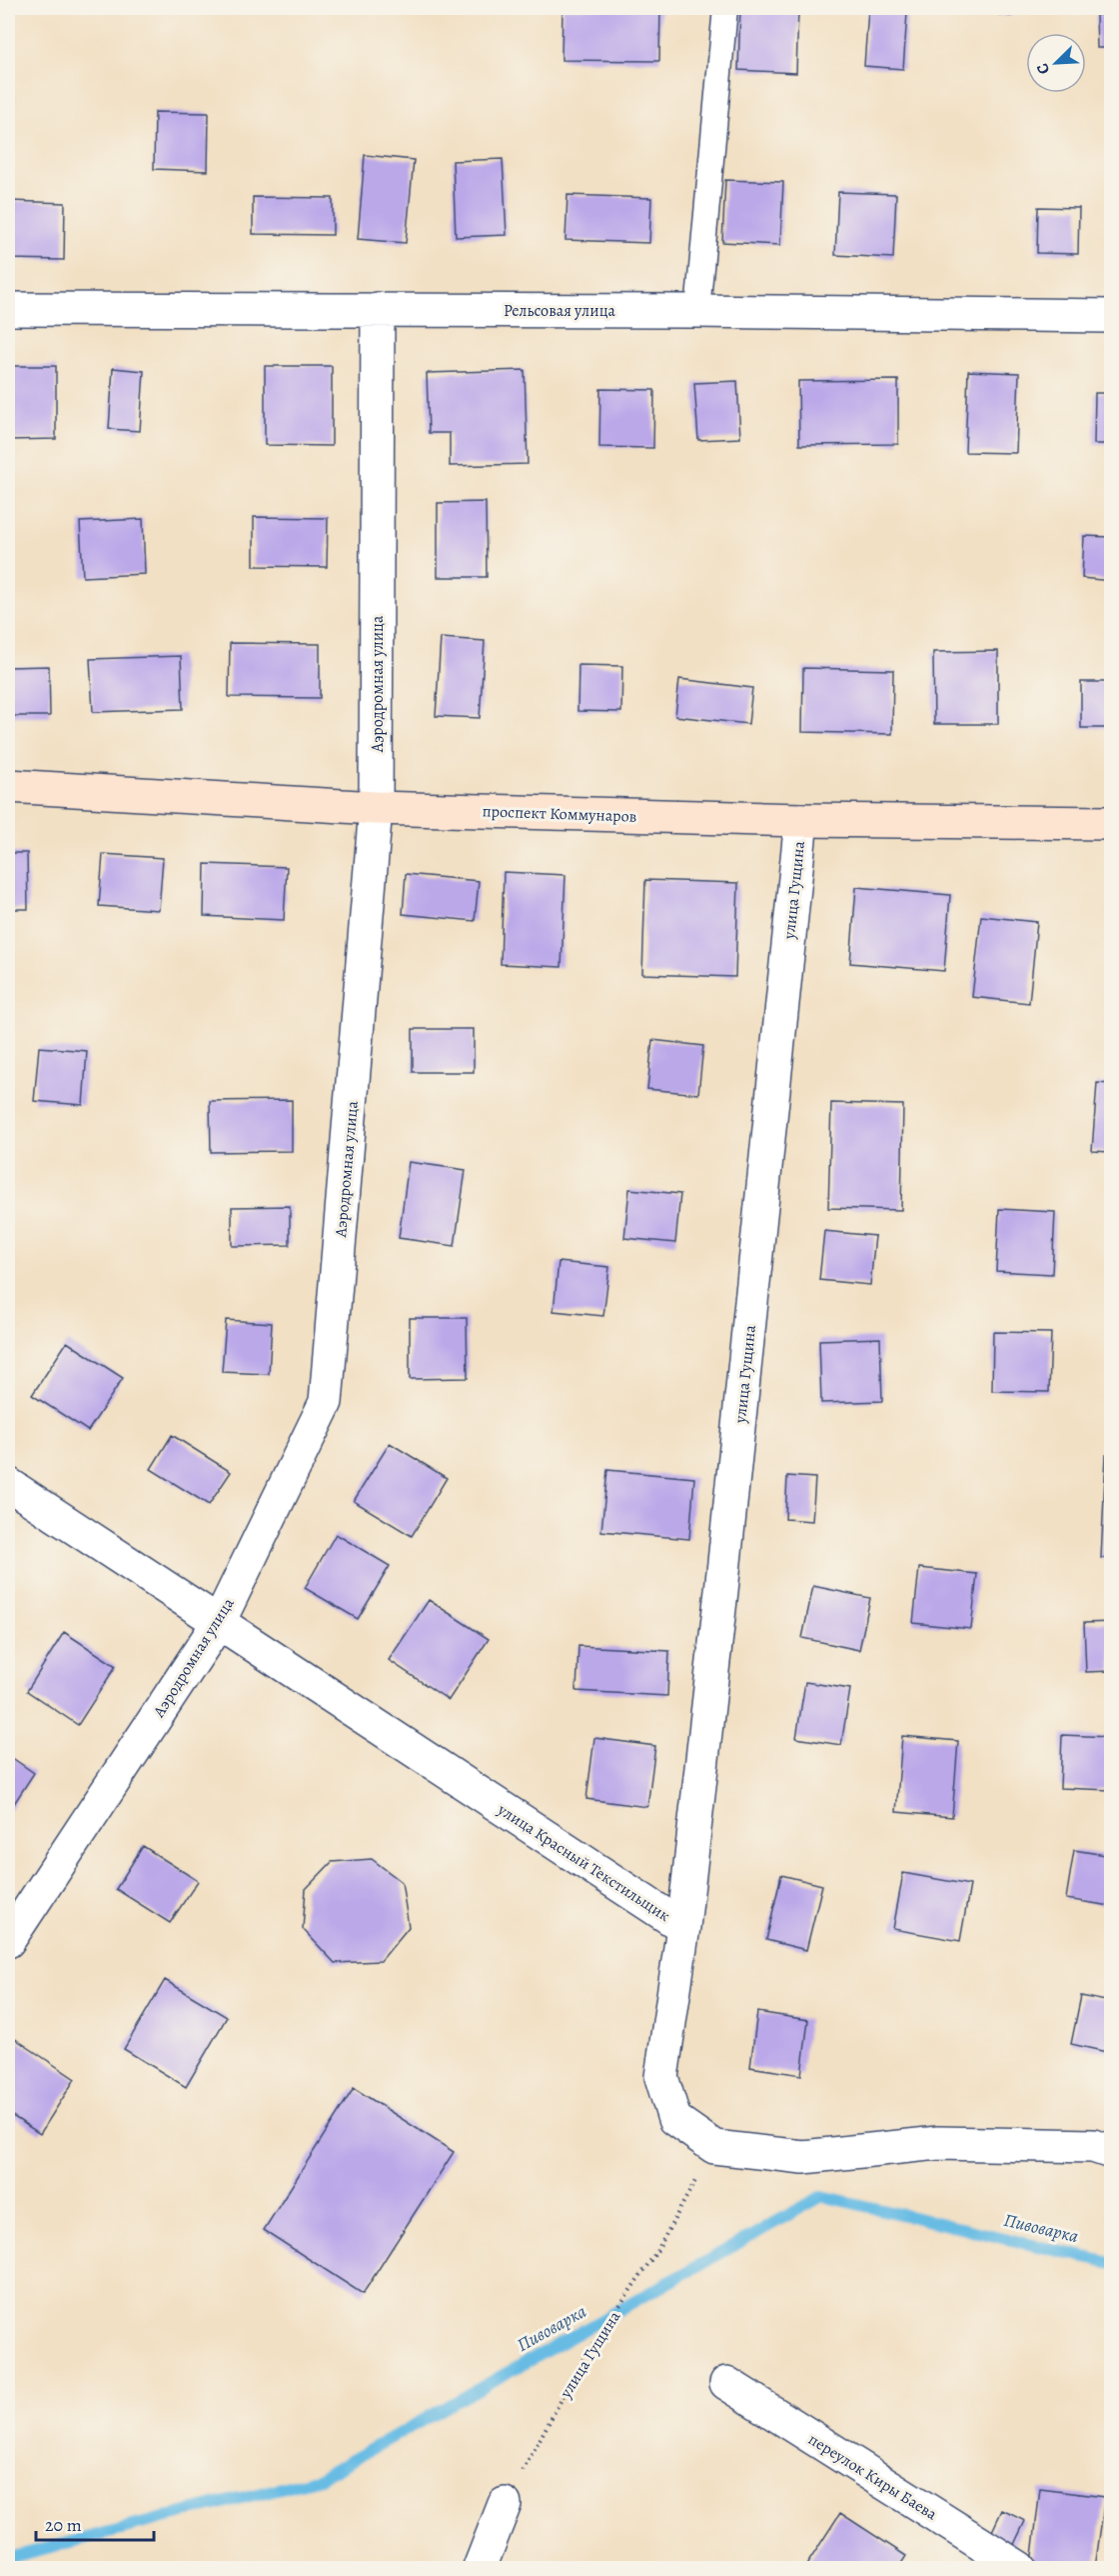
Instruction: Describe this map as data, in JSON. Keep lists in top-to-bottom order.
{
  "streets": {
    "street": [
      "Рельсовая улица",
      "Аэродромная улица",
      "проспект Коммунаров",
      "улица Гущина",
      "улица Красный Текстильщик",
      "переулок Киры Баева"
    ]
  },
  "crossings": [
    ["Рельсовая улица", "Аэродромная улица"],
    ["Аэродромная улица", "проспект Коммунаров"],
    ["Аэродромная улица", "улица Красный Текстильщик"],
    ["проспект Коммунаров", "улица Гущина"],
    ["улица Гущина", "улица Красный Текстильщик"]
  ],
  "water": ["Пивоварка"],
  "scale_bar": "20 m",
  "north": "bottom left"
}
